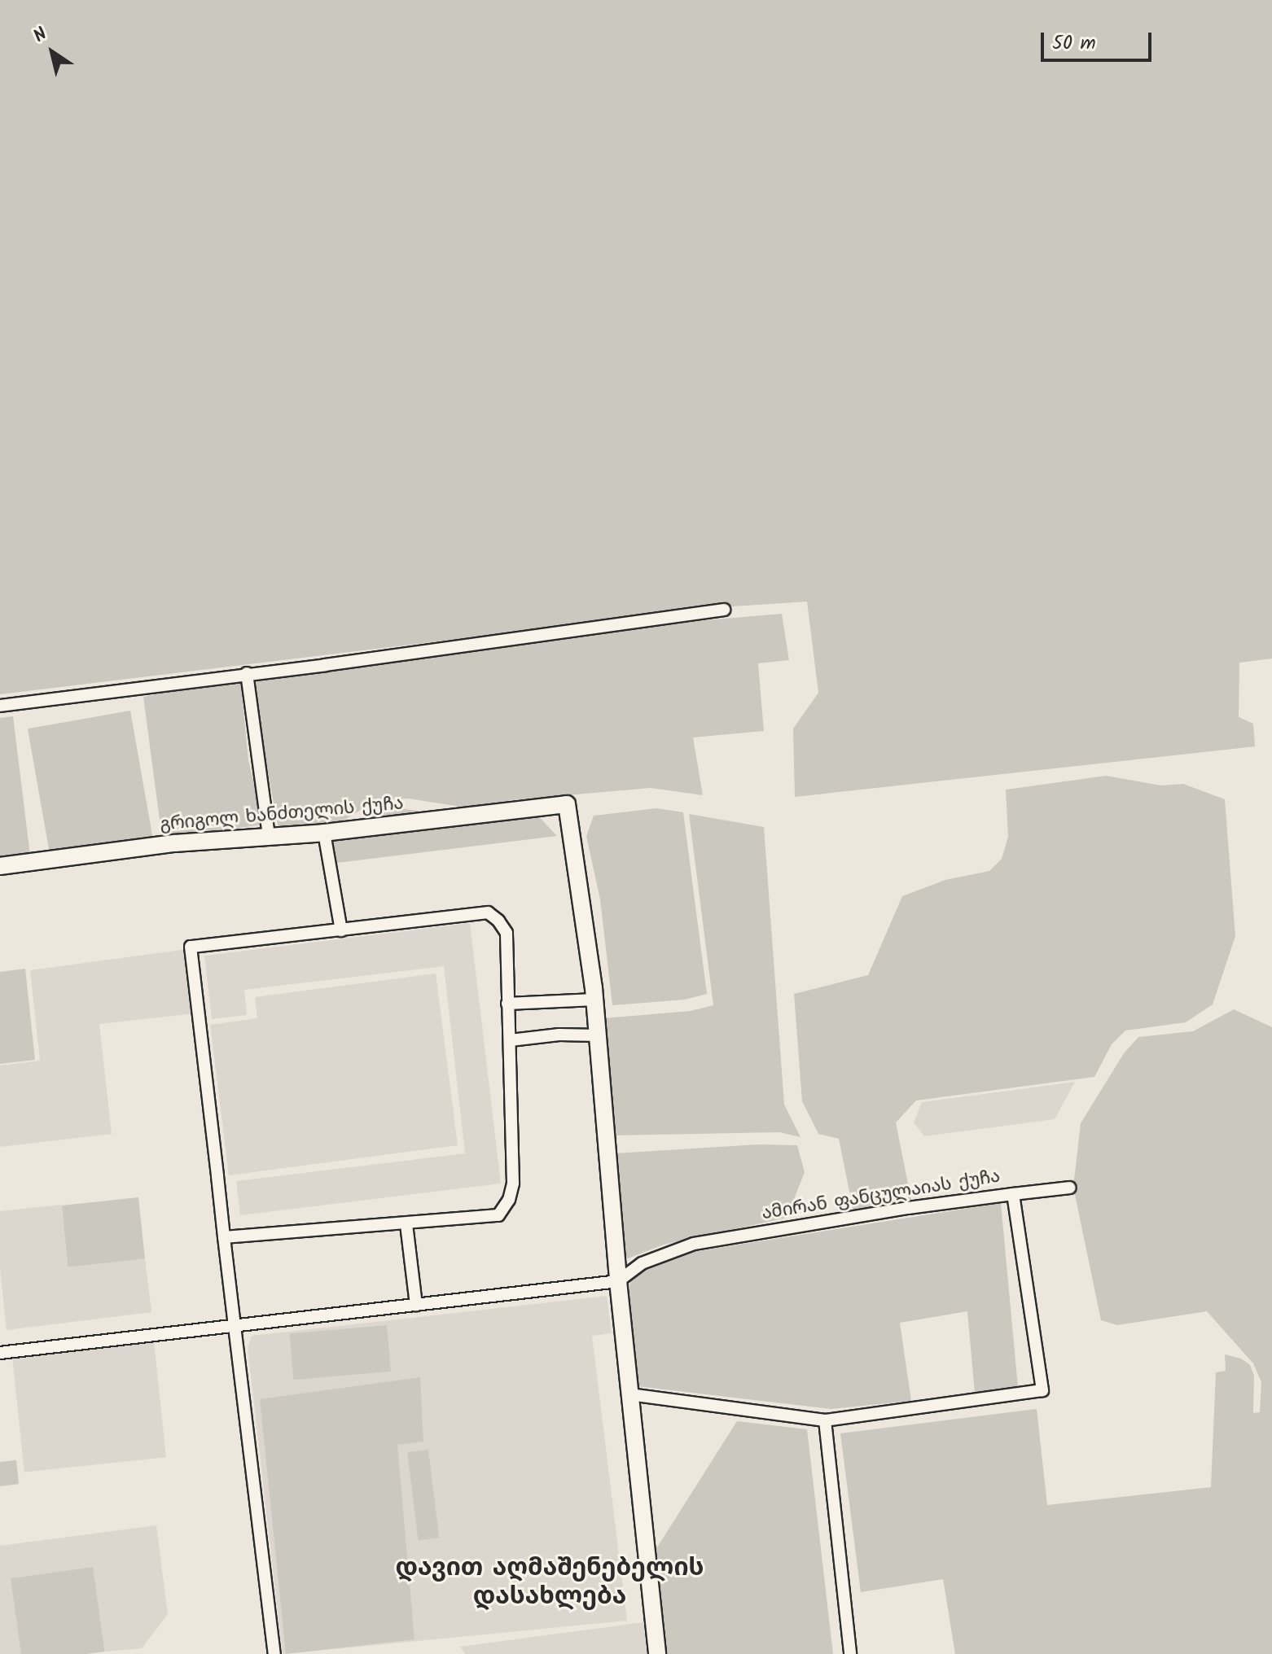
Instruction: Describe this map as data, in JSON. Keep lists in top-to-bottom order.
{
  "streets": {
    "street": ["გრიგოლ ხანძთელის ქუჩა", "ამირან ფანცულაიას ქუჩა"]
  },
  "districts": ["დავით აღმაშენებელის დასახლება"],
  "scale_bar": "50 m",
  "north": "top left"
}
